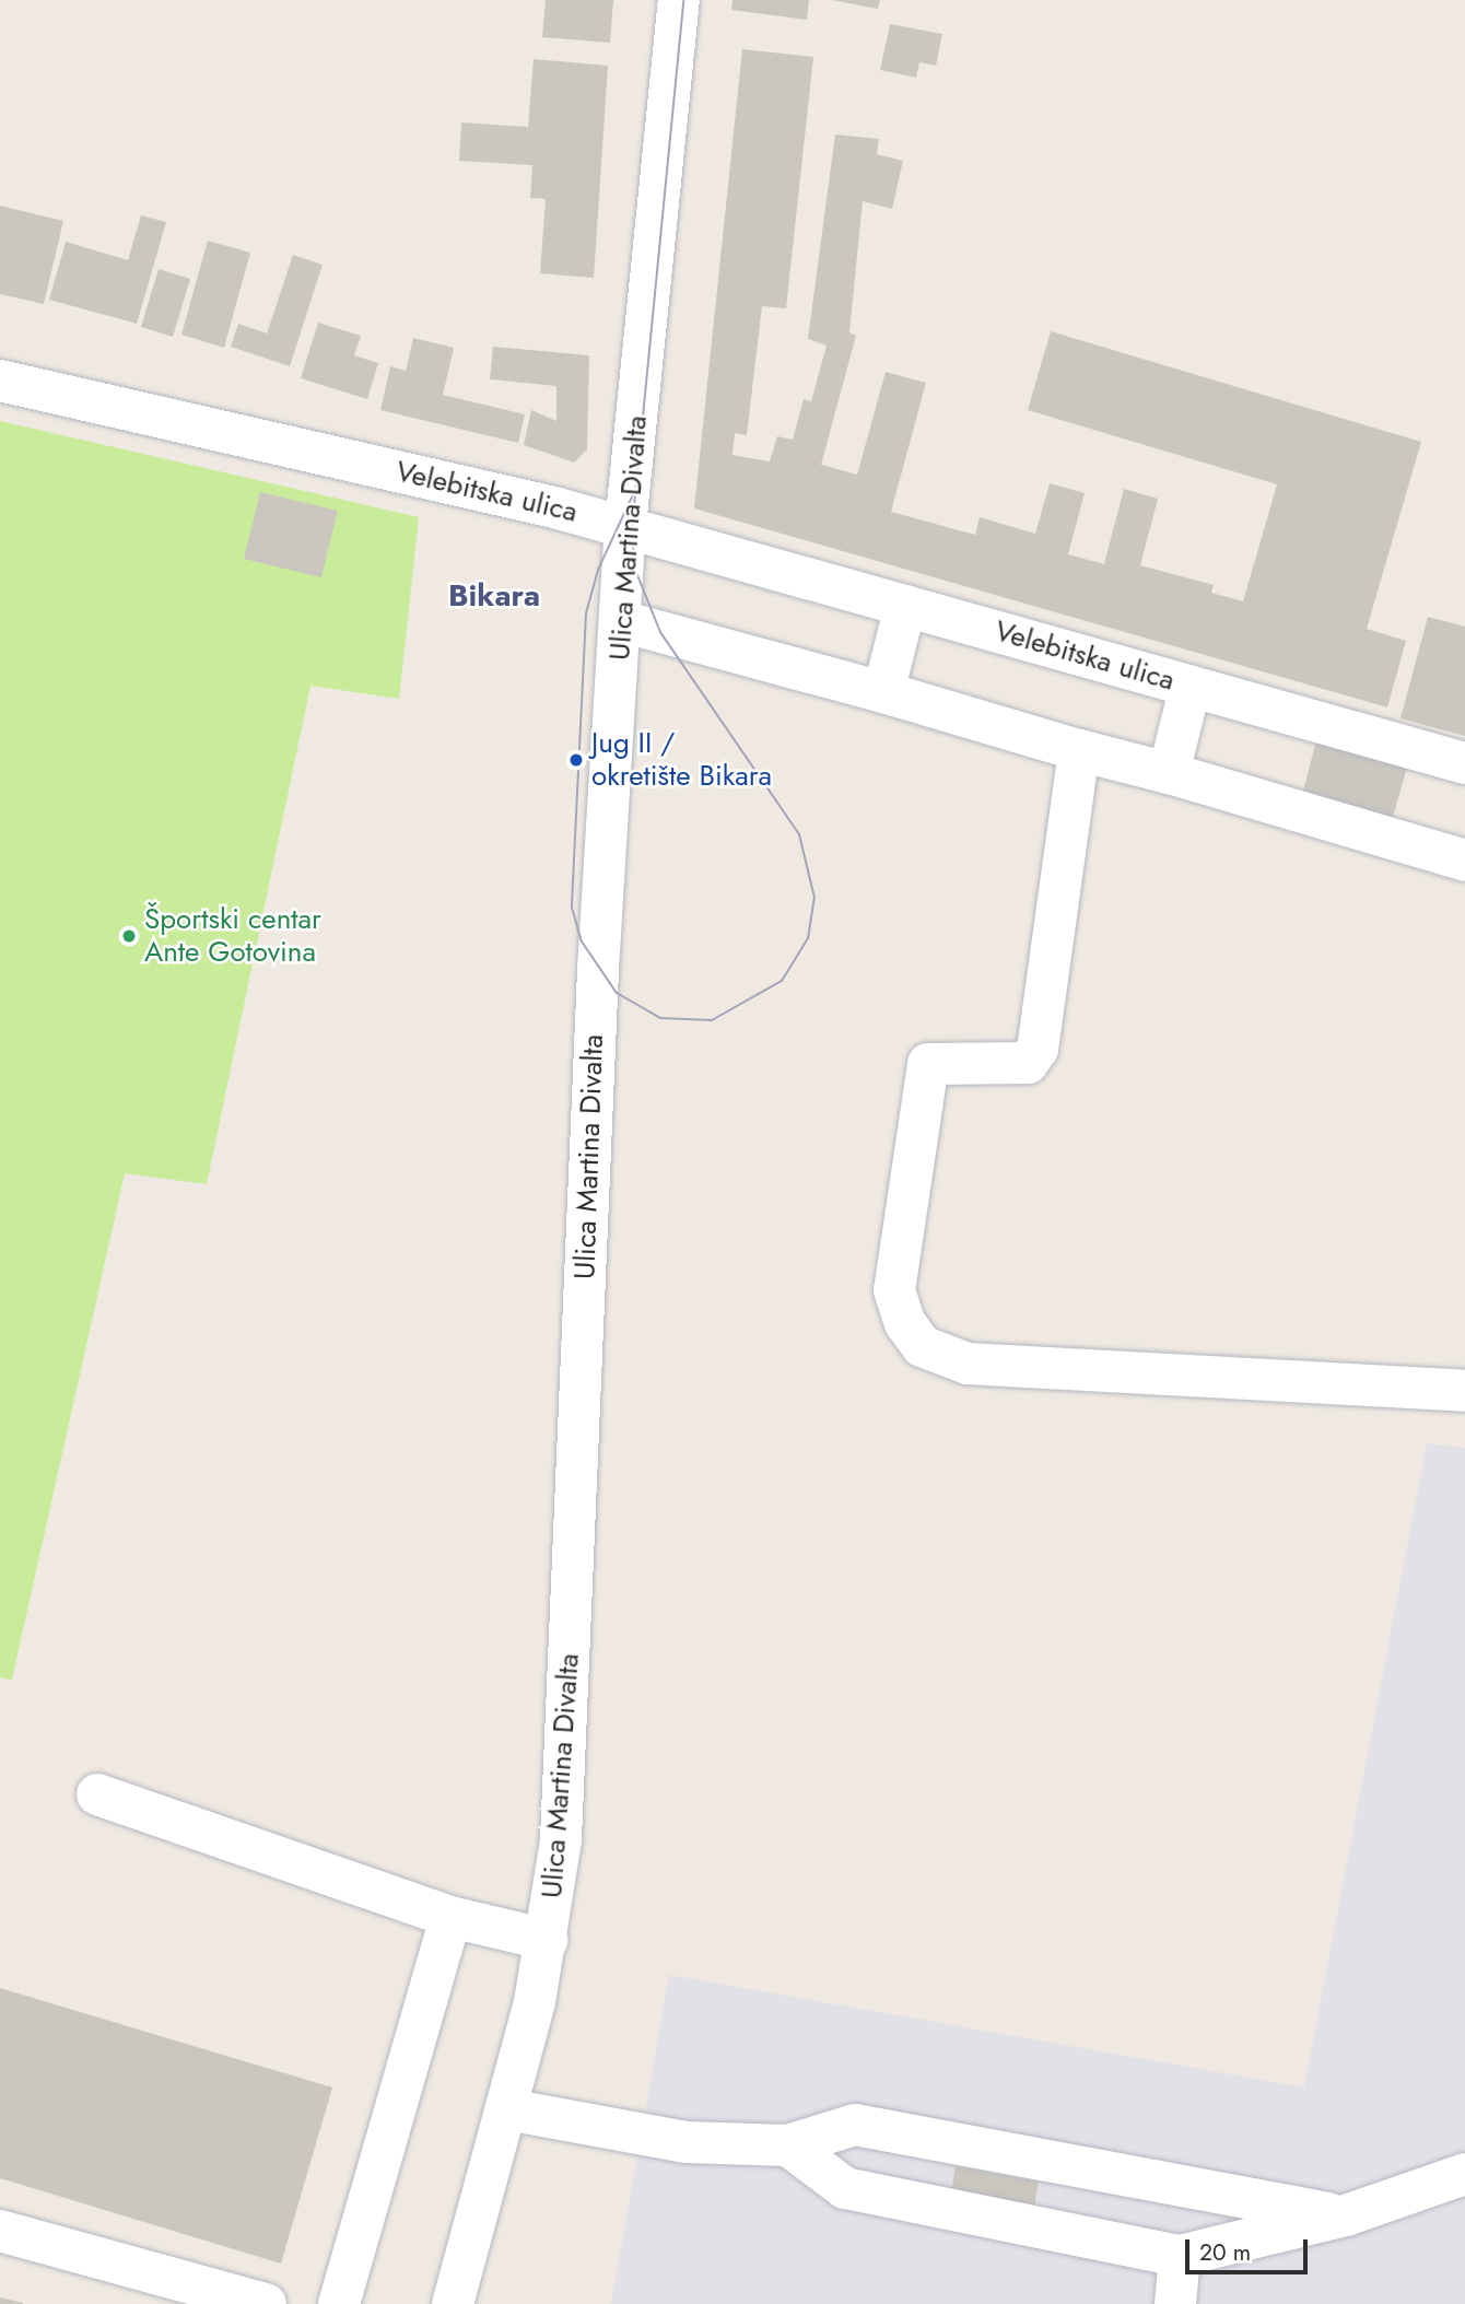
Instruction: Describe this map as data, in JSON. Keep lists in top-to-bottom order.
{
  "streets": {
    "street": ["Velebitska ulica", "Ulica Martina Divalta"]
  },
  "crossings": [
    ["Velebitska ulica", "Ulica Martina Divalta"]
  ],
  "districts": ["Bikara"],
  "places": ["Jug II / okretište Bikara", "Športski centar Ante Gotovina"],
  "scale_bar": "20 m"
}
